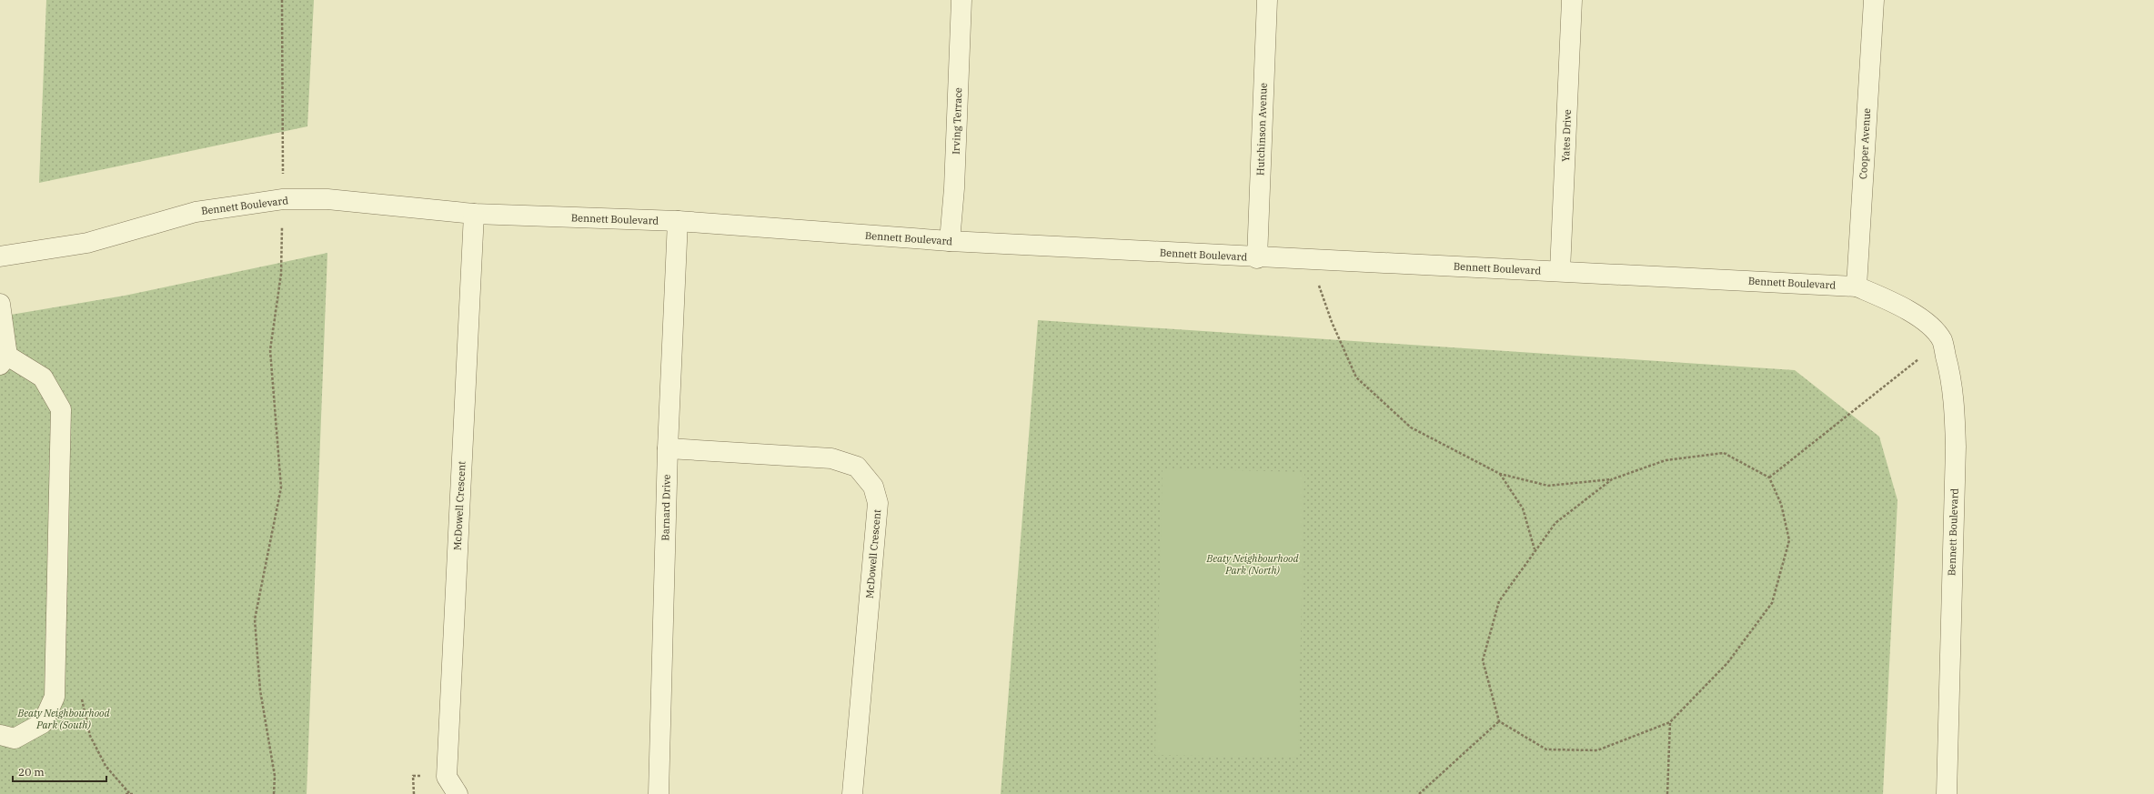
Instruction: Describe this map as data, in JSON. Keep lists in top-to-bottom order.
{
  "streets": {
    "street": [
      "Irving Terrace",
      "Hutchinson Avenue",
      "Yates Drive",
      "Cooper Avenue",
      "Bennett Boulevard",
      "McDowell Crescent",
      "Barnard Drive"
    ]
  },
  "crossings": [
    ["Irving Terrace", "Bennett Boulevard"],
    ["Hutchinson Avenue", "Bennett Boulevard"],
    ["Yates Drive", "Bennett Boulevard"],
    ["Cooper Avenue", "Bennett Boulevard"],
    ["Bennett Boulevard", "McDowell Crescent"],
    ["Bennett Boulevard", "Barnard Drive"],
    ["McDowell Crescent", "Barnard Drive"]
  ],
  "parks": ["Beaty Neighbourhood Park (North)", "Beaty Neighbourhood Park (South)"],
  "scale_bar": "20 m"
}
